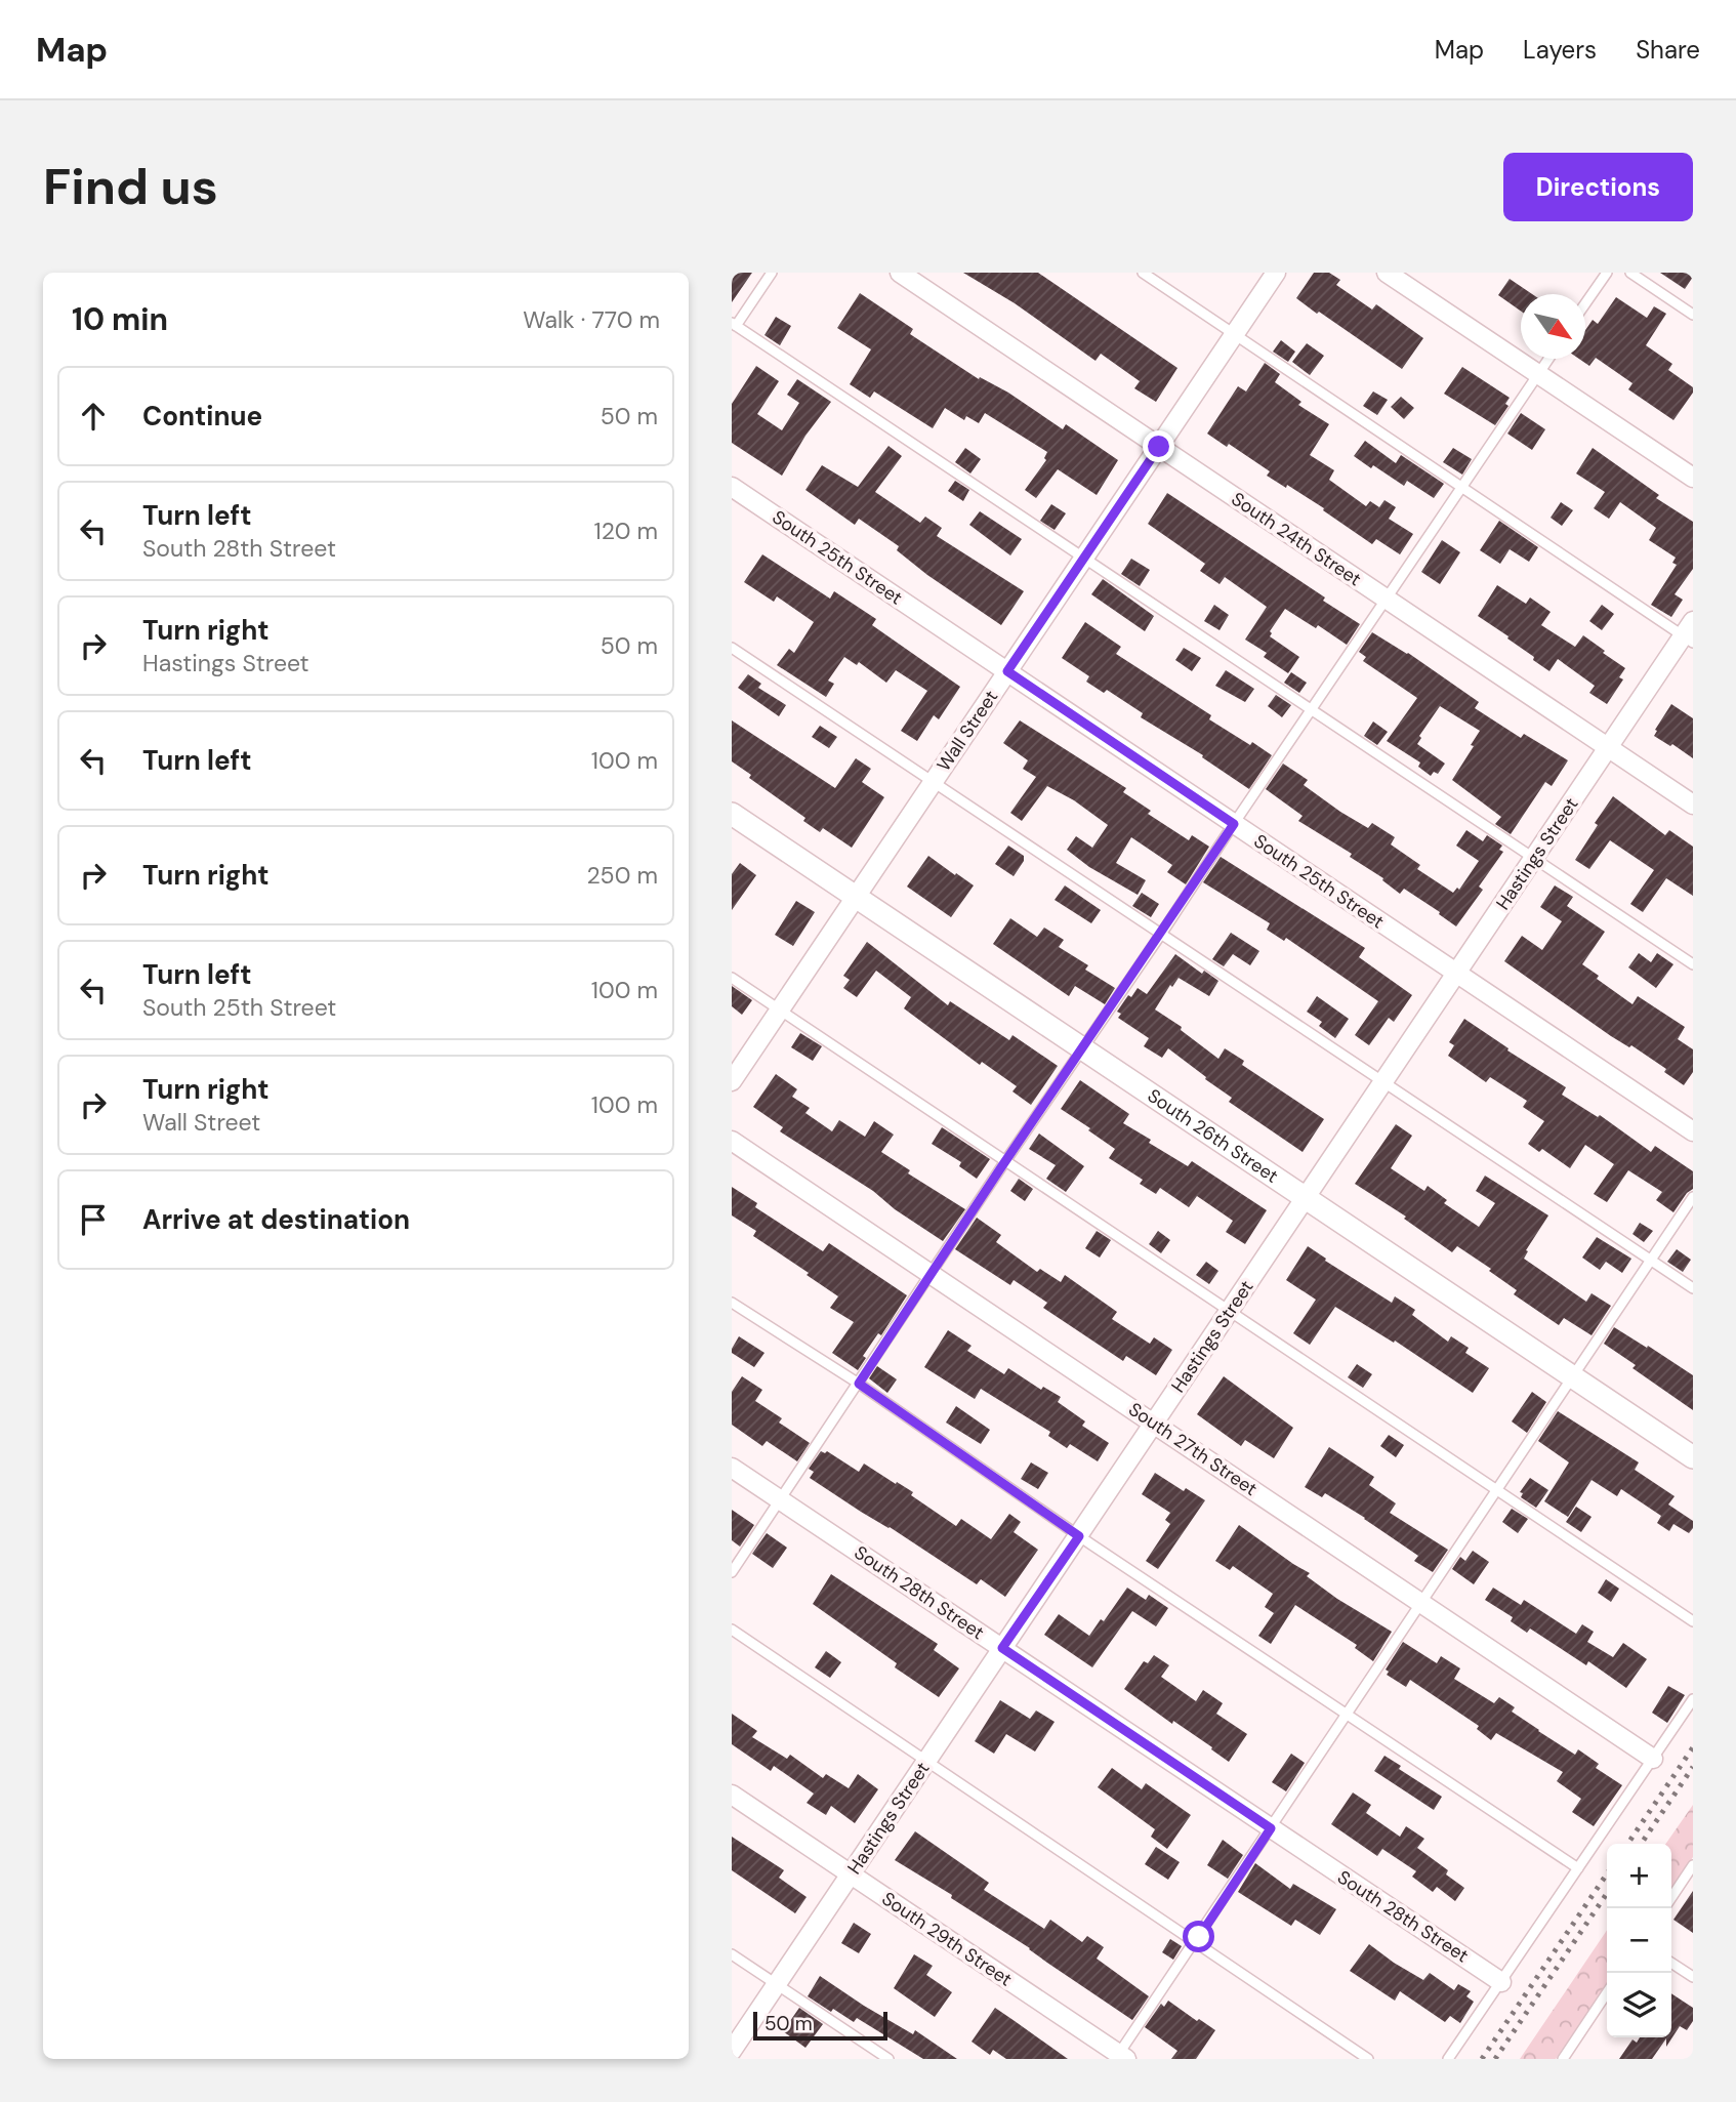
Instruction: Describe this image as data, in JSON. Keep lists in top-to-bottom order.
{
  "streets": {
    "street": [
      "South 24th Street",
      "South 25th Street",
      "Wall Street",
      "Hastings Street",
      "South 26th Street",
      "South 27th Street",
      "South 28th Street",
      "South 29th Street"
    ]
  },
  "crossings": [
    ["South 24th Street", "Wall Street"],
    ["South 24th Street", "Hastings Street"],
    ["South 25th Street", "Wall Street"],
    ["South 25th Street", "Hastings Street"],
    ["Wall Street", "South 26th Street"],
    ["Hastings Street", "South 26th Street"],
    ["Hastings Street", "South 27th Street"],
    ["Hastings Street", "South 28th Street"],
    ["Hastings Street", "South 29th Street"]
  ],
  "scale_bar": "50 m",
  "north": "bottom right",
  "page": {
    "header": "Map",
    "nav": ["Map", "Layers", "Share"],
    "buttons": "Directions",
    "title": "Find us",
    "heading": ["10 min", "Walk · 770 m"],
    "list": [
      ["Continue", "50 m"],
      ["Turn left", "South 28th Street", "120 m"],
      ["Turn right", "Hastings Street", "50 m"],
      ["Turn left", "100 m"],
      ["Turn right", "250 m"],
      ["Turn left", "South 25th Street", "100 m"],
      ["Turn right", "Wall Street", "100 m"],
      "Arrive at destination"
    ],
    "map_buttons": ["+", "−"],
    "scale": "50 m"
  }
}
